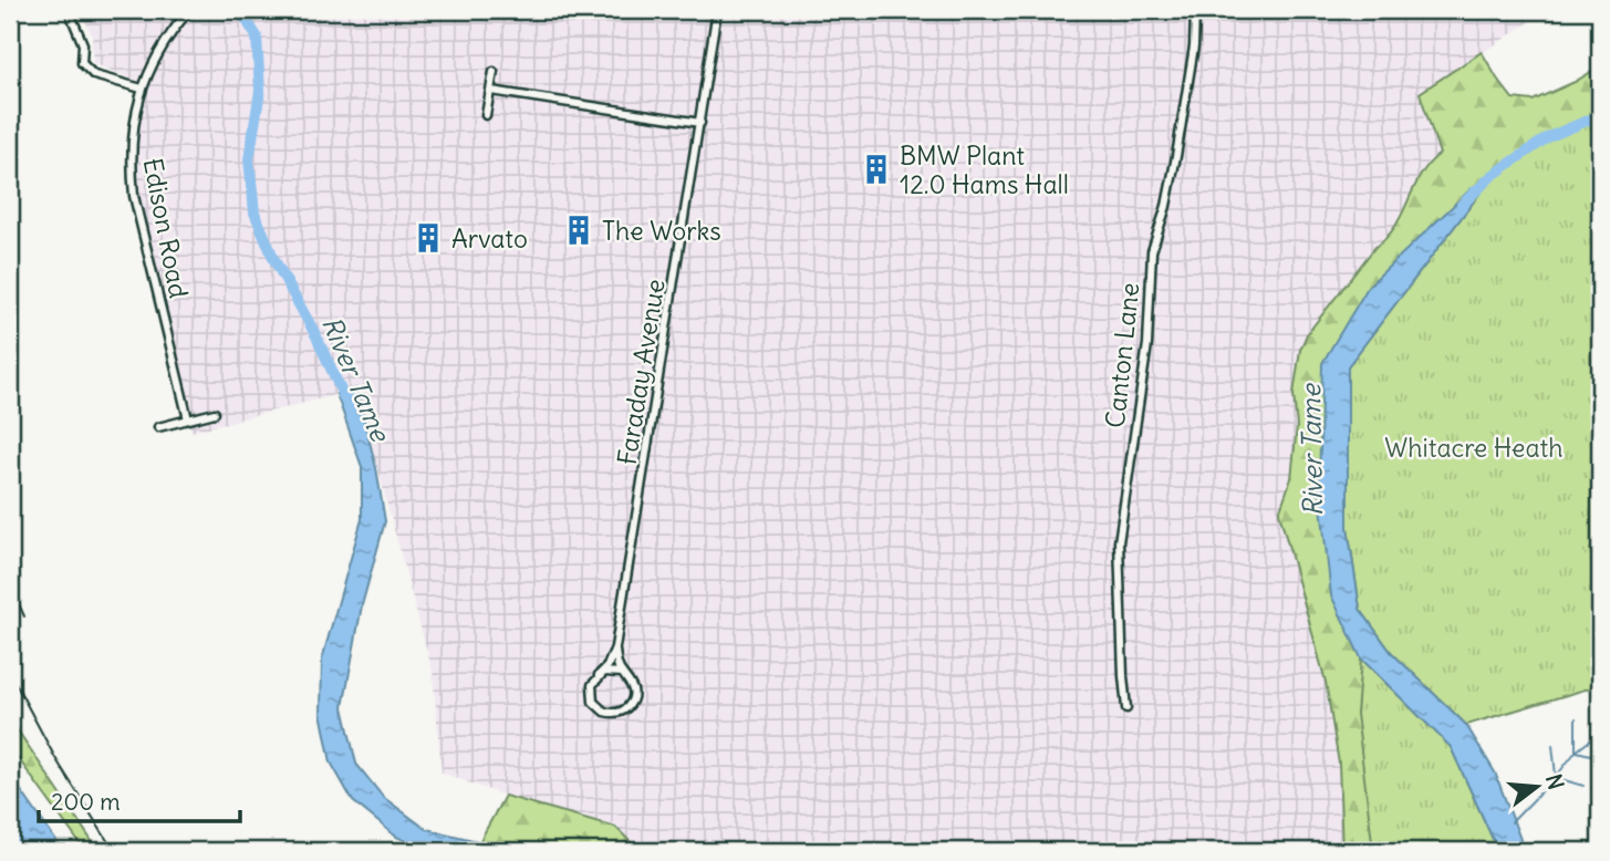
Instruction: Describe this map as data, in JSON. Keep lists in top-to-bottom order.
{
  "streets": {
    "street": ["Edison Road", "Canton Lane", "Faraday Avenue"]
  },
  "water": ["River Tame"],
  "parks": ["Whitacre Heath"],
  "places": {
    "building": ["BMW Plant 12.0 Hams Hall", "The Works", "Arvato"]
  },
  "scale_bar": "200 m",
  "north": "right"
}
